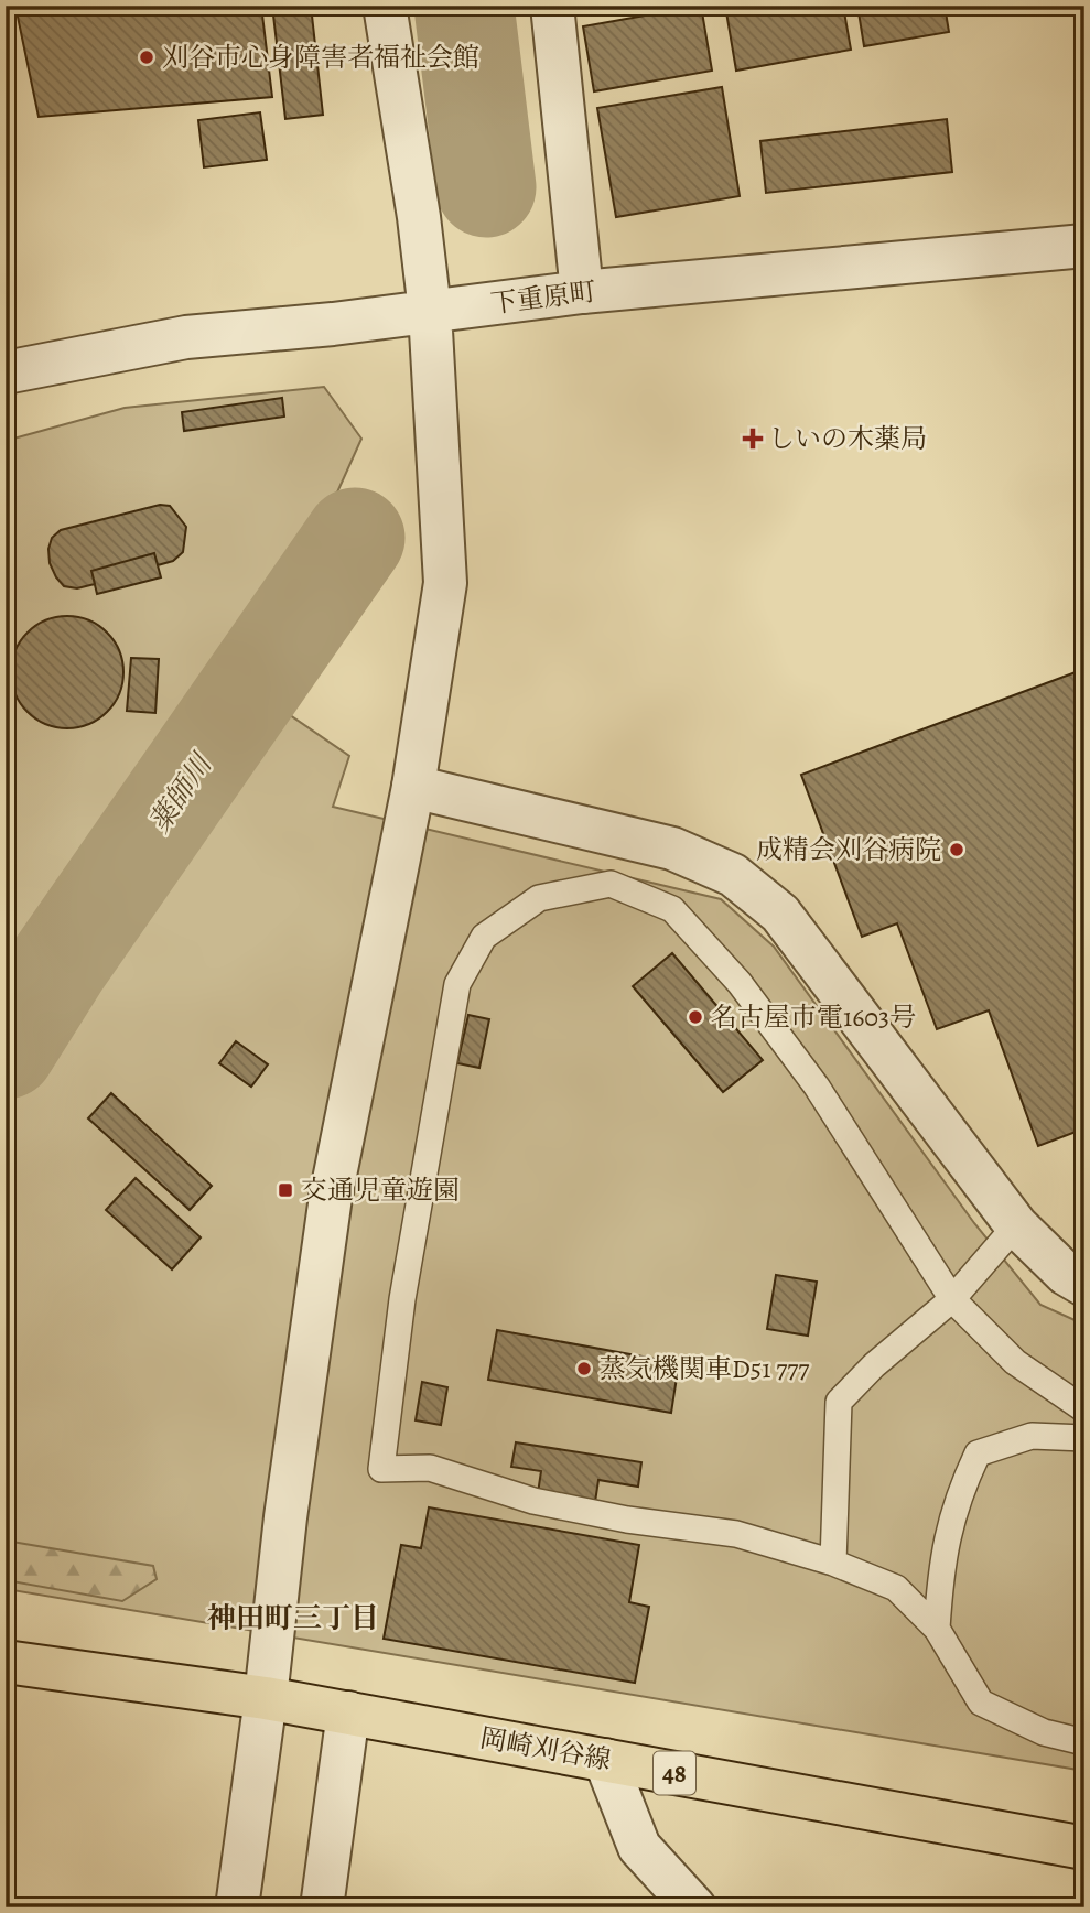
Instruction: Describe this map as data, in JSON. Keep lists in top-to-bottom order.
{
  "streets": {
    "main road": ["岡崎刈谷線", "48"],
    "street": ["下重原町"]
  },
  "districts": ["神田町三丁目"],
  "water": ["薬師川"],
  "places": {
    "other": [
      "刈谷市心身障害者福祉会館",
      "成精会刈谷病院",
      "名古屋市電1603号",
      "蒸気機関車D51 777"
    ],
    "health": ["しいの木薬局"],
    "transit": ["交通児童遊園"]
  }
}
